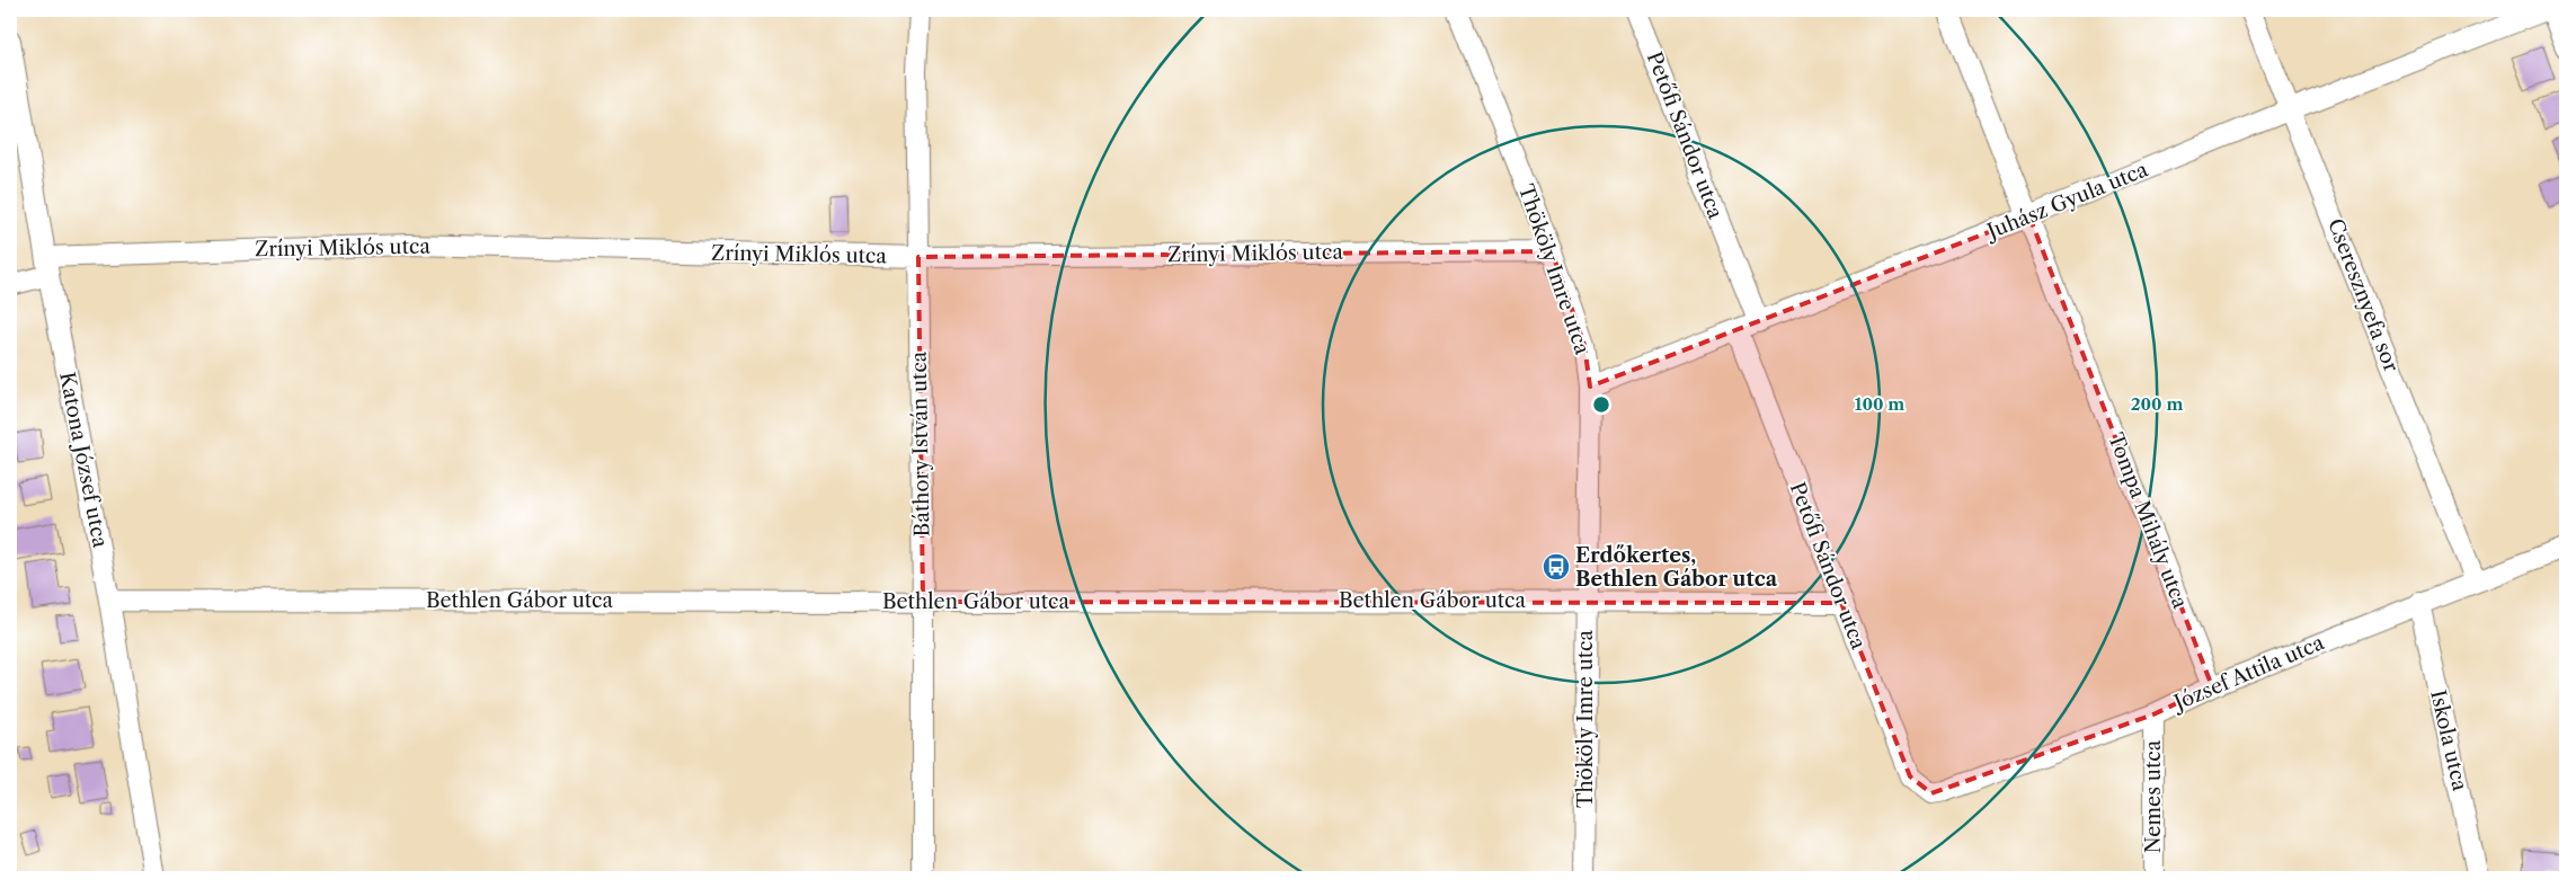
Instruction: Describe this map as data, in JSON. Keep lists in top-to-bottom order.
{
  "streets": {
    "street": [
      "Petőfi Sándor utca",
      "Juhász Gyula utca",
      "Zrínyi Miklós utca",
      "Thököly Imre utca",
      "Cseresznyefa sor",
      "Báthory István utca",
      "Katona József utca",
      "Tompa Mihály utca",
      "Bethlen Gábor utca",
      "József Attila utca",
      "Iskola utca",
      "Nemes utca"
    ]
  },
  "crossings": [
    ["Petőfi Sándor utca", "Juhász Gyula utca"],
    ["Petőfi Sándor utca", "Bethlen Gábor utca"],
    ["Petőfi Sándor utca", "József Attila utca"],
    ["Juhász Gyula utca", "Thököly Imre utca"],
    ["Juhász Gyula utca", "Cseresznyefa sor"],
    ["Juhász Gyula utca", "Tompa Mihály utca"],
    ["Zrínyi Miklós utca", "Thököly Imre utca"],
    ["Zrínyi Miklós utca", "Báthory István utca"],
    ["Zrínyi Miklós utca", "Katona József utca"],
    ["Thököly Imre utca", "Bethlen Gábor utca"],
    ["Cseresznyefa sor", "József Attila utca"],
    ["Báthory István utca", "Bethlen Gábor utca"],
    ["Katona József utca", "Bethlen Gábor utca"],
    ["Tompa Mihály utca", "József Attila utca"],
    ["József Attila utca", "Iskola utca"],
    ["József Attila utca", "Nemes utca"]
  ],
  "places": {
    "bus stop": ["Erdőkertes, Bethlen Gábor utca"]
  },
  "rings": ["100 m", "200 m"]
}
